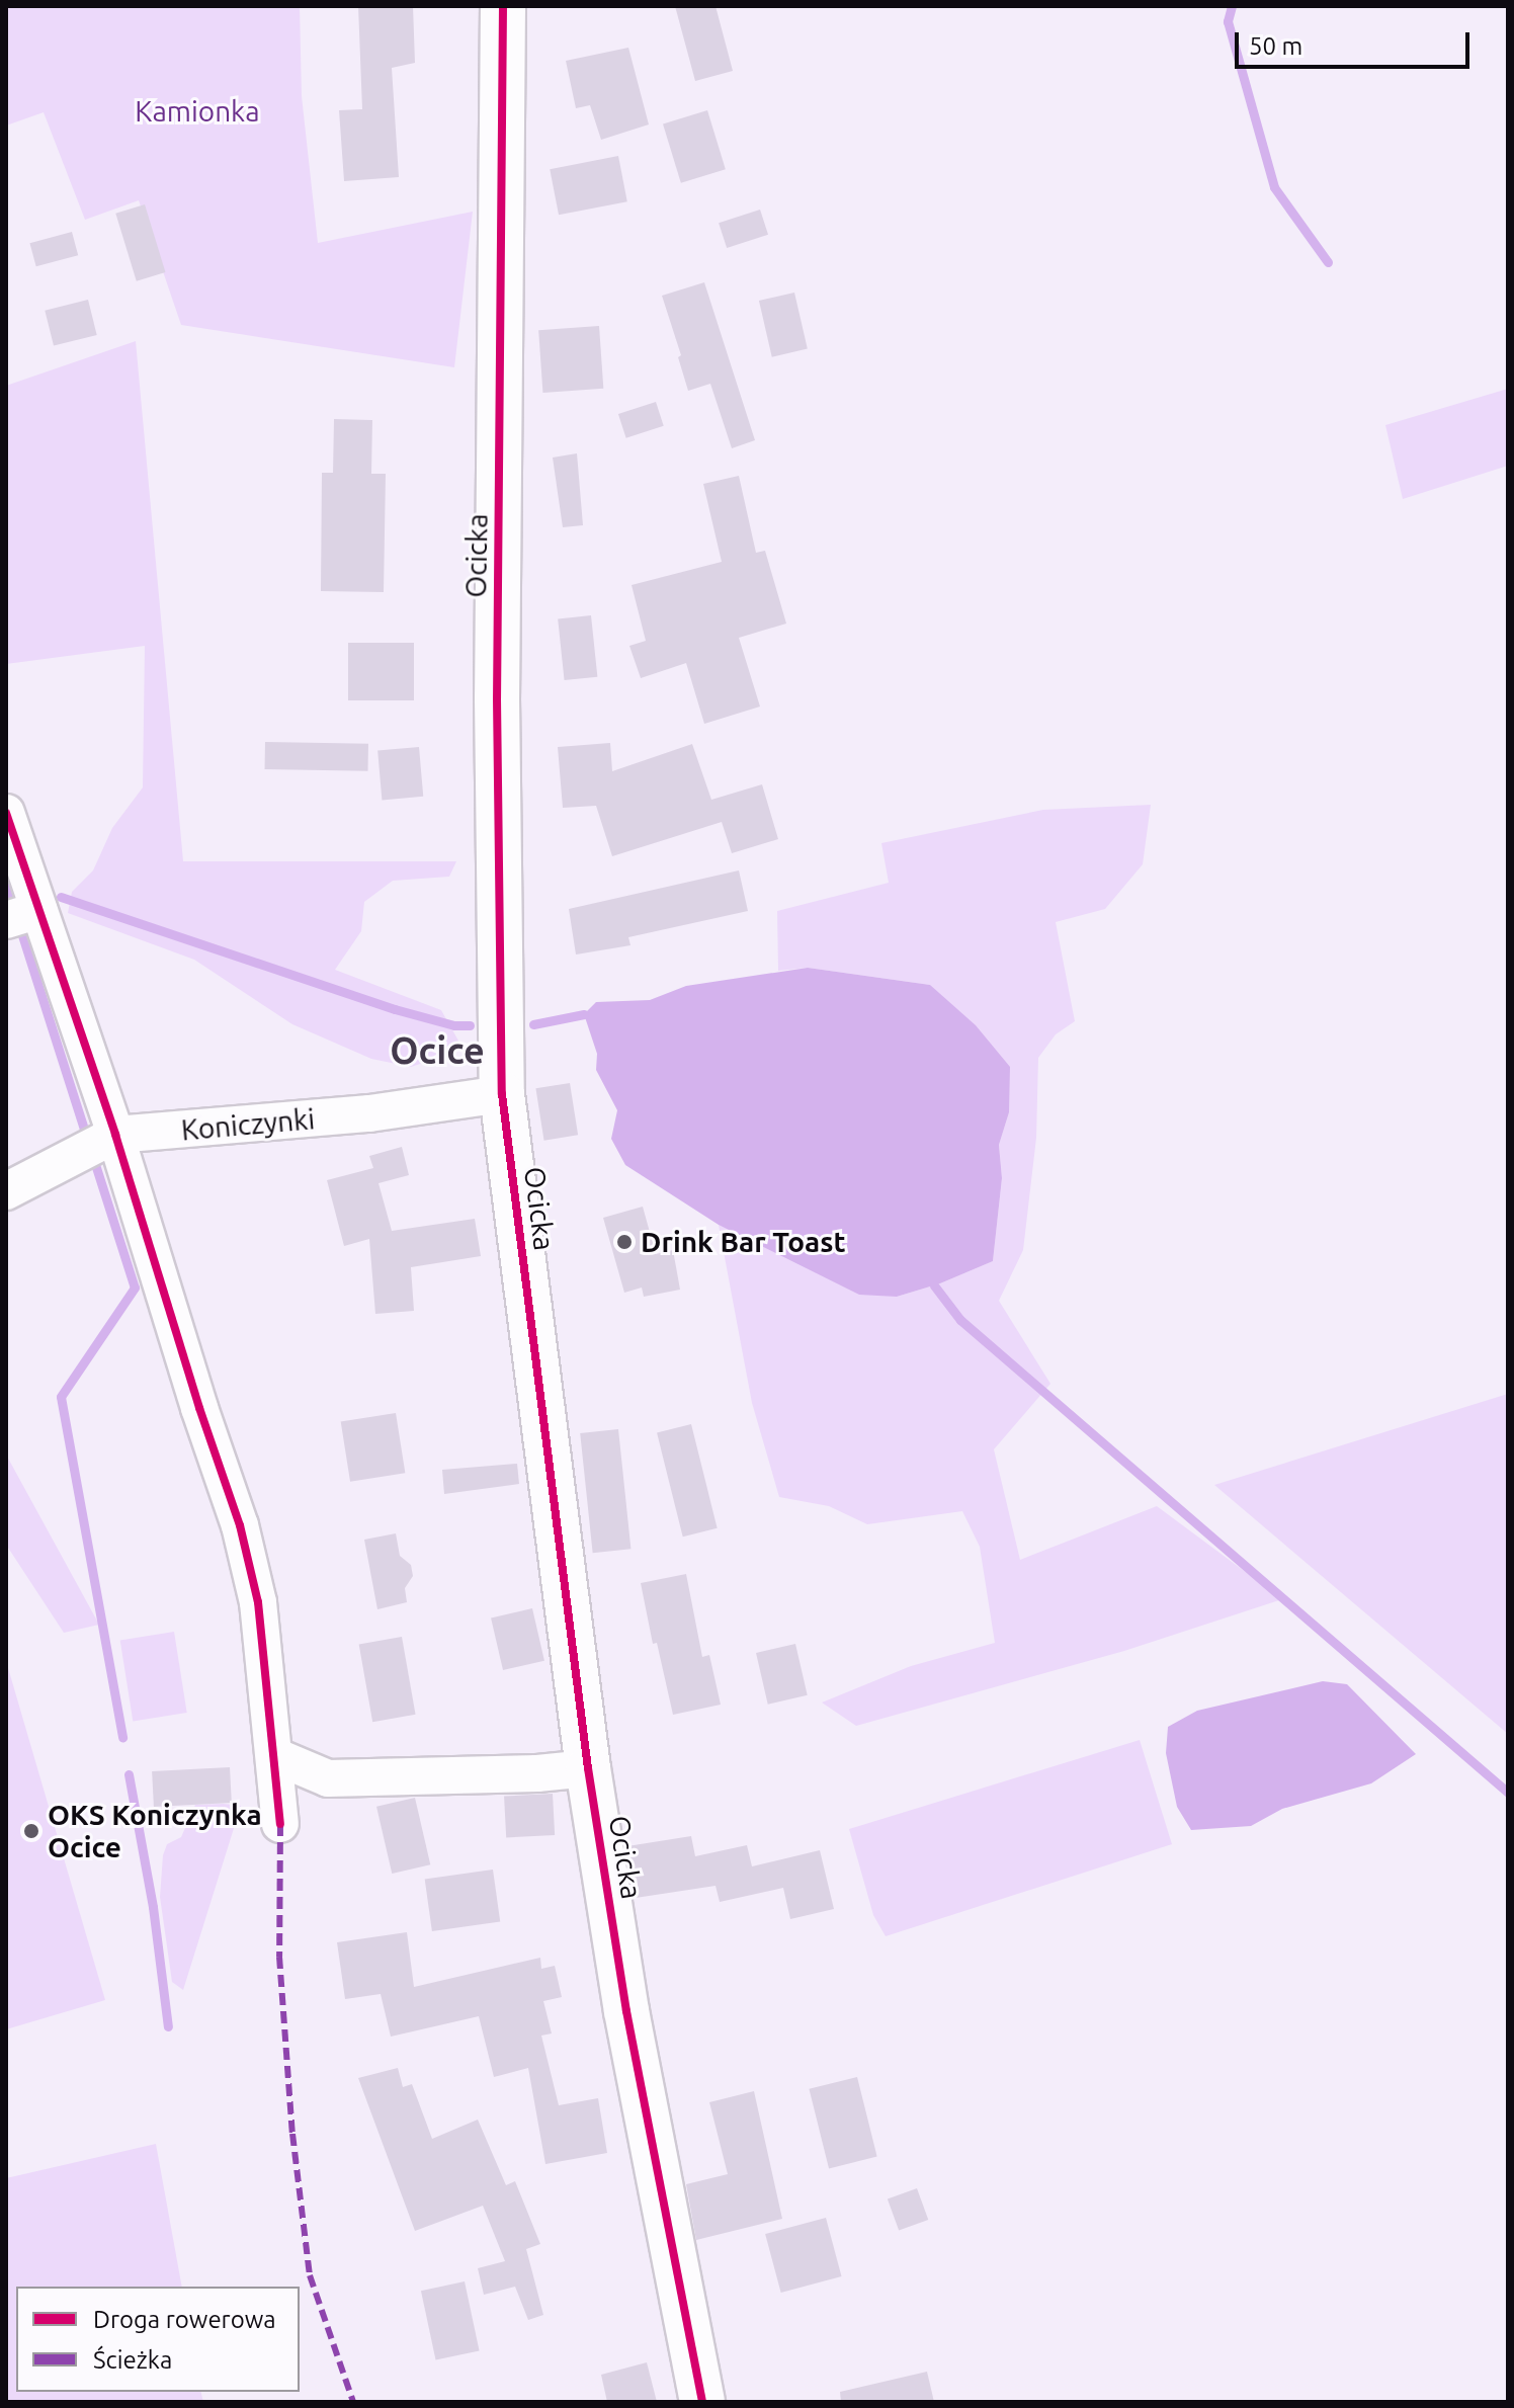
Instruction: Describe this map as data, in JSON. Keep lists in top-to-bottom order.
{
  "streets": {
    "street": ["Ocicka", "Koniczynki"]
  },
  "crossings": [
    ["Ocicka", "Koniczynki"]
  ],
  "districts": ["Ocice"],
  "parks": ["Kamionka"],
  "places": ["Drink Bar Toast", "OKS Koniczynka Ocice"],
  "legend": ["Droga rowerowa", "Ścieżka"],
  "scale_bar": "50 m"
}
